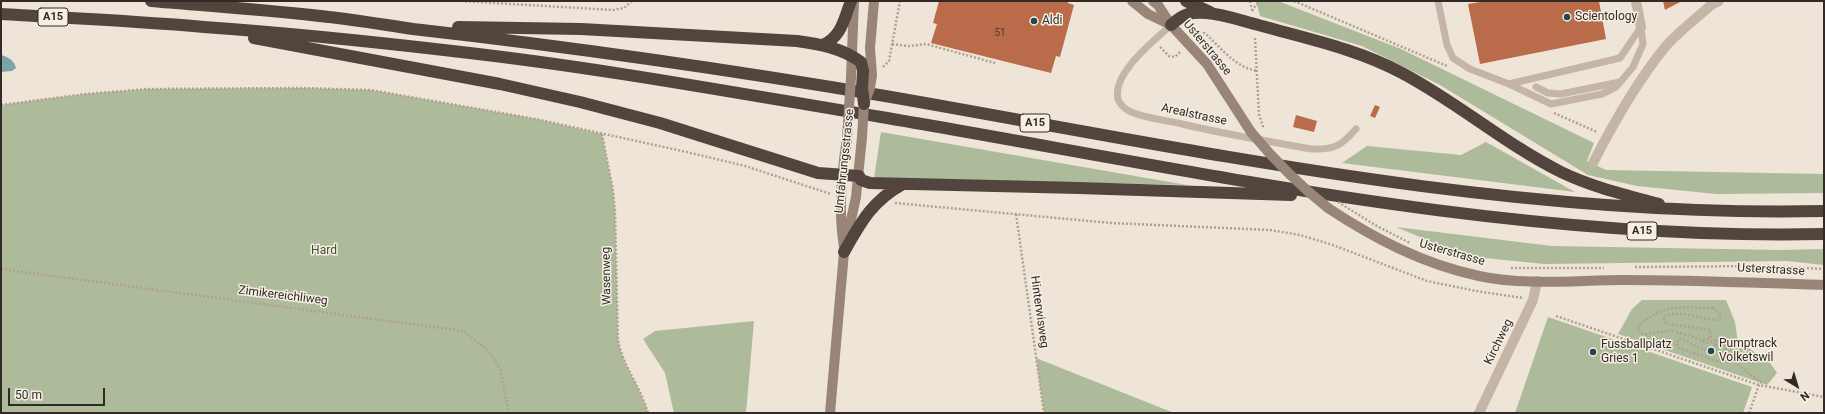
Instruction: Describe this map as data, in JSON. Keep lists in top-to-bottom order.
{
  "streets": {
    "highway": ["A15"],
    "main road": ["Usterstrasse", "Umfahrungsstrasse"],
    "street": ["Kirchweg"],
    "lane": ["Arealstrasse"],
    "path": ["Wasenweg", "Zimikereichliweg", "Hinterwisweg"]
  },
  "crossings": [
    ["A15", "Usterstrasse"],
    ["Usterstrasse", "Arealstrasse"],
    ["Usterstrasse", "Kirchweg"]
  ],
  "parks": ["Hard"],
  "places": [
    "Scientology",
    "Aldi",
    "Pumptrack Volketswil",
    "Fussballplatz Gries 1"
  ],
  "house_numbers": ["51"],
  "scale_bar": "50 m",
  "north": "bottom right"
}
